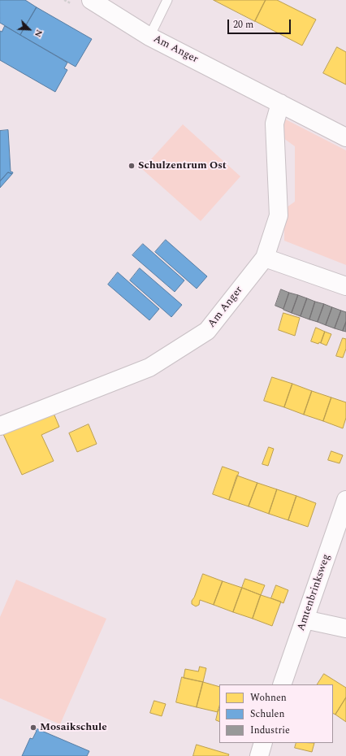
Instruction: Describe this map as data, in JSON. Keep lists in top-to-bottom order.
{
  "streets": {
    "street": ["Am Anger", "Amtenbrinksweg"]
  },
  "places": ["Schulzentrum Ost", "Mosaikschule"],
  "legend": ["Wohnen", "Schulen", "Industrie"],
  "scale_bar": "20 m",
  "north": "bottom right"
}
